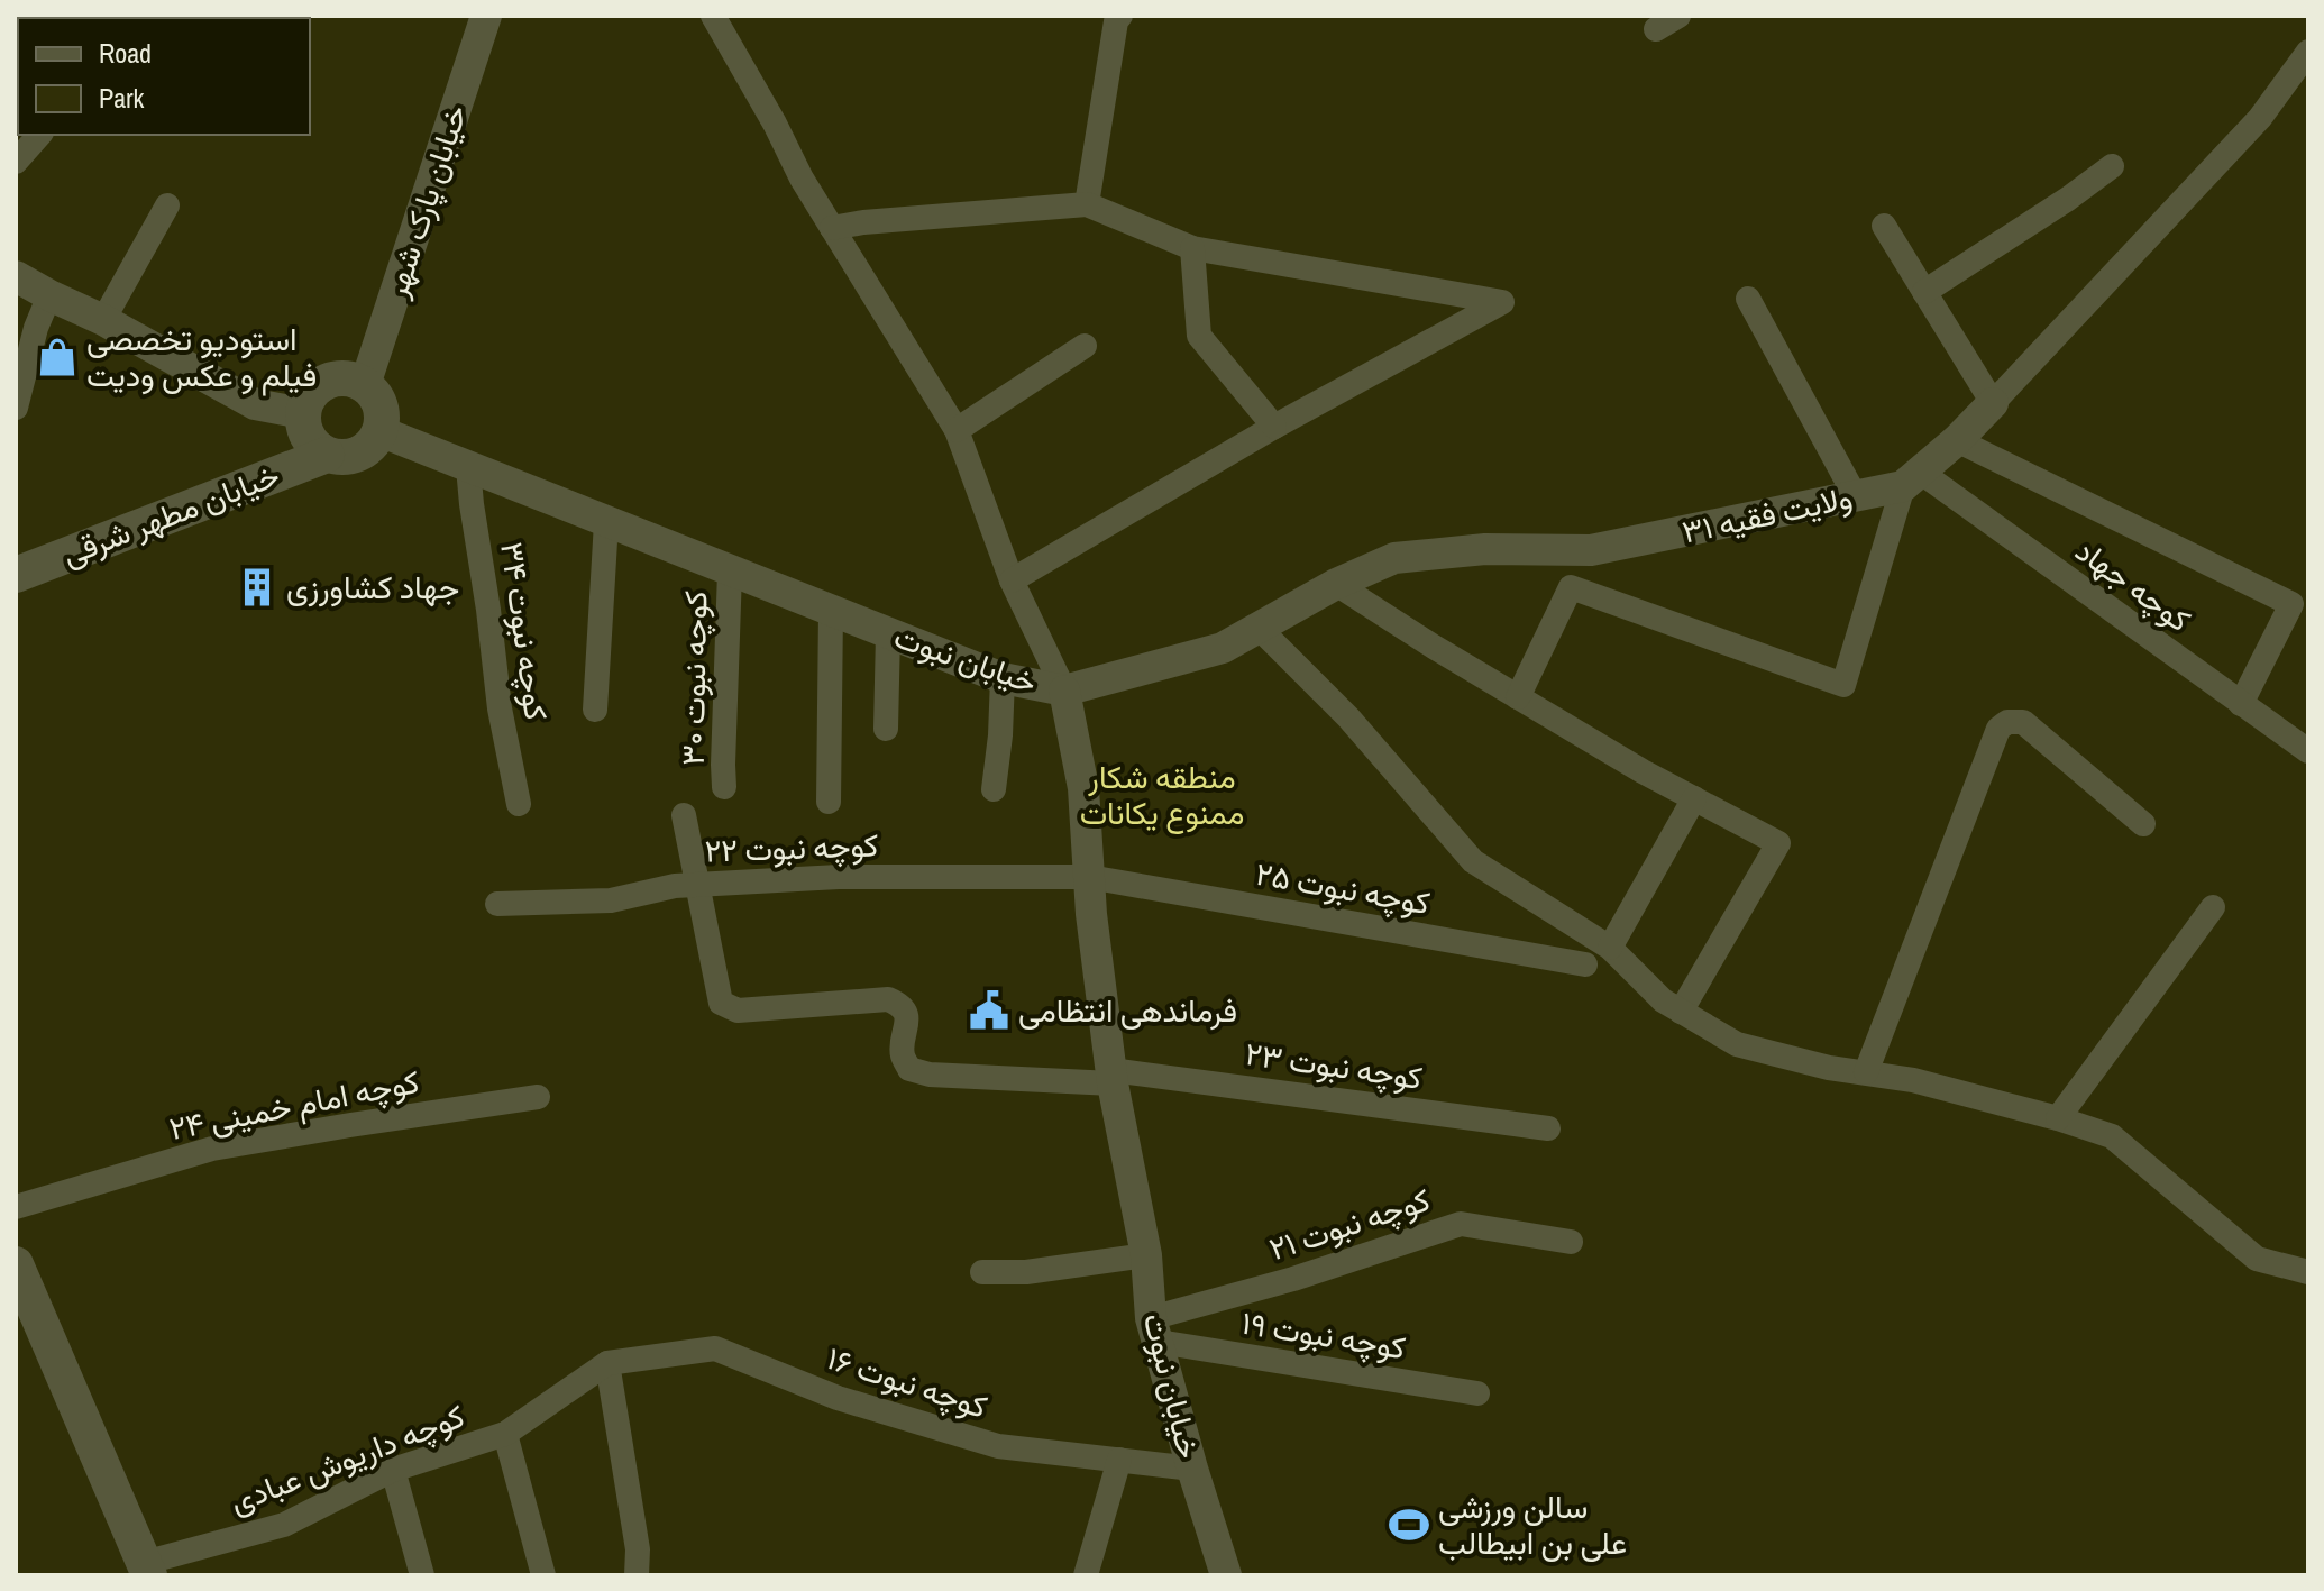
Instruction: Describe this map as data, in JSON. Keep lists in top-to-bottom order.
{
  "streets": {
    "main road": ["خیابان مطهر شرقی"],
    "street": [
      "خیابان پارک شهر",
      "ولایت فقیه ۳۱",
      "کوچه جهاد",
      "کوچه نبوت ۳۴",
      "خیابان نبوت",
      "کوچه نبوت ۳۰",
      "کوچه نبوت ۲۲",
      "کوچه نبوت ۲۵",
      "کوچه نبوت ۲۳",
      "کوچه امام خمینی ۲۴",
      "کوچه نبوت ۲۱",
      "کوچه نبوت ۱۹",
      "کوچه نبوت ۱۶",
      "کوچه داریوش عبادی"
    ]
  },
  "crossings": [
    ["خیابان پارک شهر", "خیابان مطهر شرقی"],
    ["خیابان پارک شهر", "خیابان نبوت"],
    ["خیابان مطهر شرقی", "خیابان نبوت"],
    ["ولایت فقیه ۳۱", "کوچه جهاد"],
    ["ولایت فقیه ۳۱", "خیابان نبوت"],
    ["کوچه نبوت ۳۴", "خیابان نبوت"],
    ["خیابان نبوت", "کوچه نبوت ۳۰"],
    ["خیابان نبوت", "کوچه نبوت ۲۲"],
    ["خیابان نبوت", "کوچه نبوت ۲۵"],
    ["خیابان نبوت", "کوچه نبوت ۲۳"],
    ["خیابان نبوت", "کوچه نبوت ۲۱"],
    ["خیابان نبوت", "کوچه نبوت ۱۹"],
    ["خیابان نبوت", "کوچه نبوت ۱۶"],
    ["کوچه نبوت ۲۲", "کوچه نبوت ۲۵"],
    ["کوچه نبوت ۲۲", "کوچه نبوت ۲۳"],
    ["کوچه نبوت ۲۱", "کوچه نبوت ۱۹"],
    ["کوچه نبوت ۱۶", "کوچه داریوش عبادی"]
  ],
  "parks": ["منطقه شکار ممنوع یکانات"],
  "places": {
    "shop": ["استودیو تخصصی فیلم و عکس ودیت"],
    "building": ["جهاد کشاورزی"],
    "public building": ["فرماندهی انتظامی"],
    "sports": ["سالن ورزشی علی بن ابیطالب"]
  },
  "legend": ["Road", "Park"]
}
